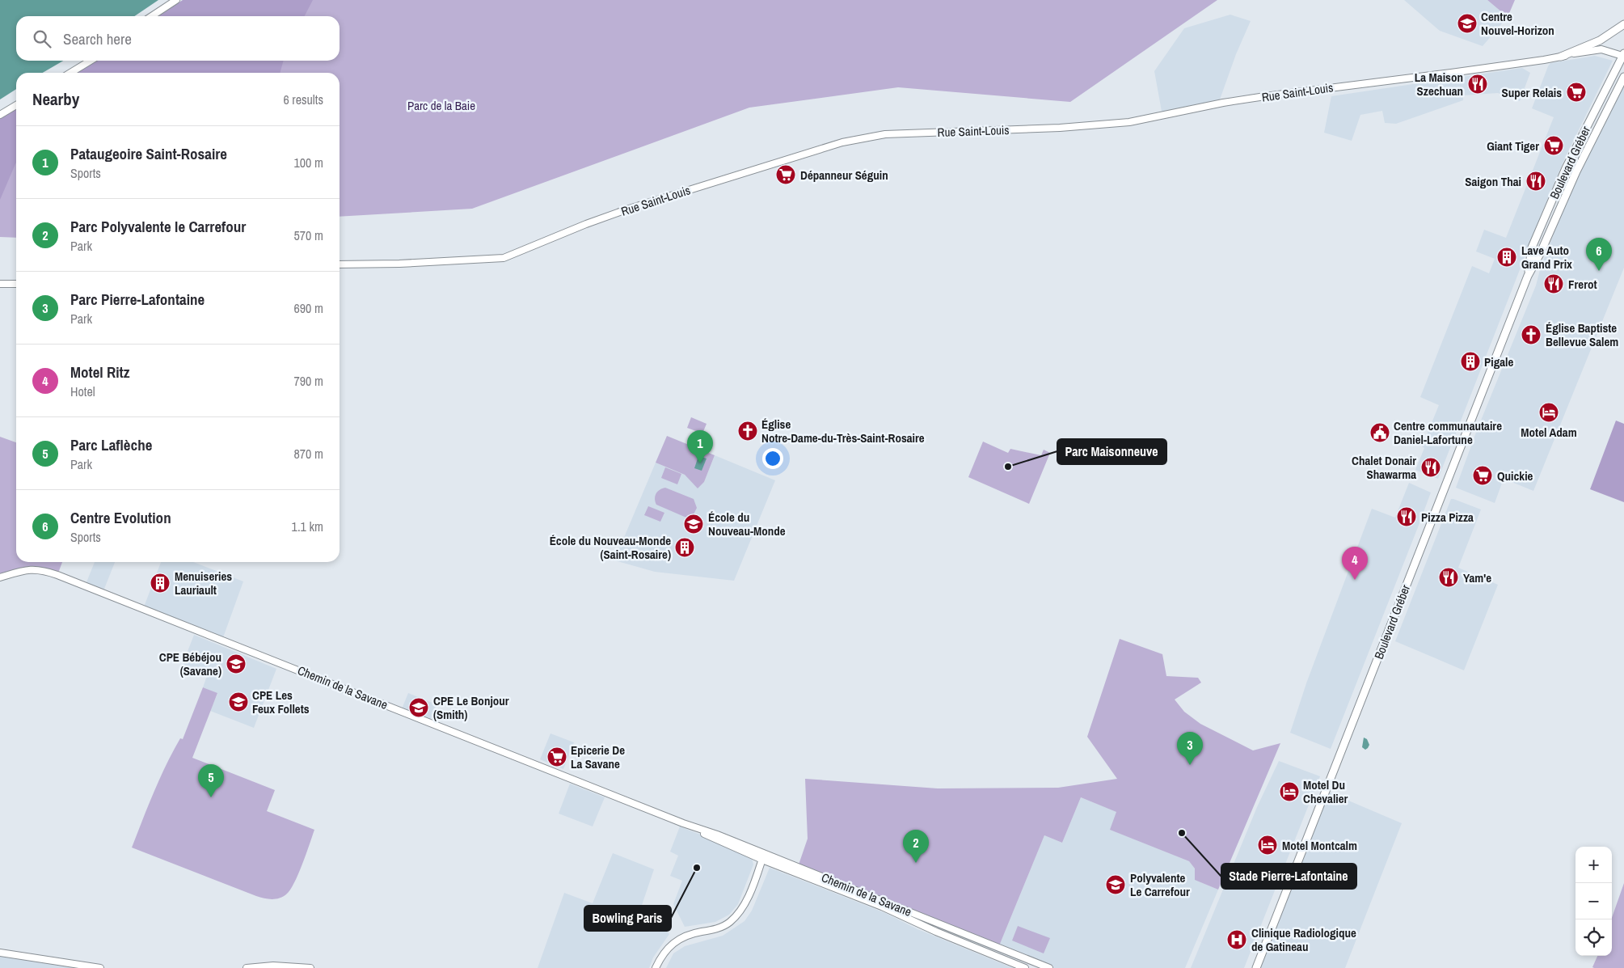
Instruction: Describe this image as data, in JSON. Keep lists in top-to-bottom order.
{
  "streets": {
    "main road": ["Boulevard Gréber"],
    "street": ["Rue Saint-Louis", "Chemin de la Savane"]
  },
  "crossings": [
    ["Rue Saint-Louis", "Boulevard Gréber"]
  ],
  "parks": ["Parc de la Baie"],
  "places": {
    "school or university": [
      "Centre Nouvel-Horizon",
      "École du Nouveau-Monde",
      "CPE Bébéjou (Savane)",
      "CPE Les Feux Follets",
      "CPE Le Bonjour (Smith)",
      "Polyvalente Le Carrefour"
    ],
    "restaurant": [
      "La Maison Szechuan",
      "Saigon Thai",
      "Frerot",
      "Chalet Donair Shawarma",
      "Pizza Pizza",
      "Yam'e"
    ],
    "supermarket": [
      "Super Relais",
      "Giant Tiger",
      "Dépanneur Séguin",
      "Quickie",
      "Epicerie De La Savane"
    ],
    "building": [
      "Lave Auto Grand Prix",
      "Pigale",
      "École du Nouveau-Monde (Saint-Rosaire)",
      "Menuiseries Lauriault"
    ],
    "church": ["Église Baptiste Bellevue Salem", "Église Notre-Dame-du-Très-Saint-Rosaire"],
    "hotel": ["Motel Adam", "Motel Du Chevalier", "Motel Montcalm"],
    "public building": ["Centre communautaire Daniel-Lafortune"],
    "other": ["Parc Maisonneuve", "Stade Pierre-Lafontaine", "Bowling Paris"],
    "hospital": ["Clinique Radiologique de Gatineau"]
  },
  "page": {
    "search": "Search here",
    "heading": ["Nearby", "6 results"],
    "list": [
      {
        "mark": "1",
        "name": "Pataugeoire Saint-Rosaire",
        "note": "Sports",
        "value": "100 m"
      },
      {
        "mark": "2",
        "name": "Parc Polyvalente le Carrefour",
        "note": "Park",
        "value": "570 m"
      },
      {
        "mark": "3",
        "name": "Parc Pierre-Lafontaine",
        "note": "Park",
        "value": "690 m"
      },
      {
        "mark": "4",
        "name": "Motel Ritz",
        "note": "Hotel",
        "value": "790 m"
      },
      {
        "mark": "5",
        "name": "Parc Laflèche",
        "note": "Park",
        "value": "870 m"
      },
      {
        "mark": "6",
        "name": "Centre Evolution",
        "note": "Sports",
        "value": "1.1 km"
      }
    ],
    "pins": [
      "6",
      "1",
      "4",
      "3",
      "5",
      "2"
    ],
    "map_buttons": ["+", "−"]
  }
}
